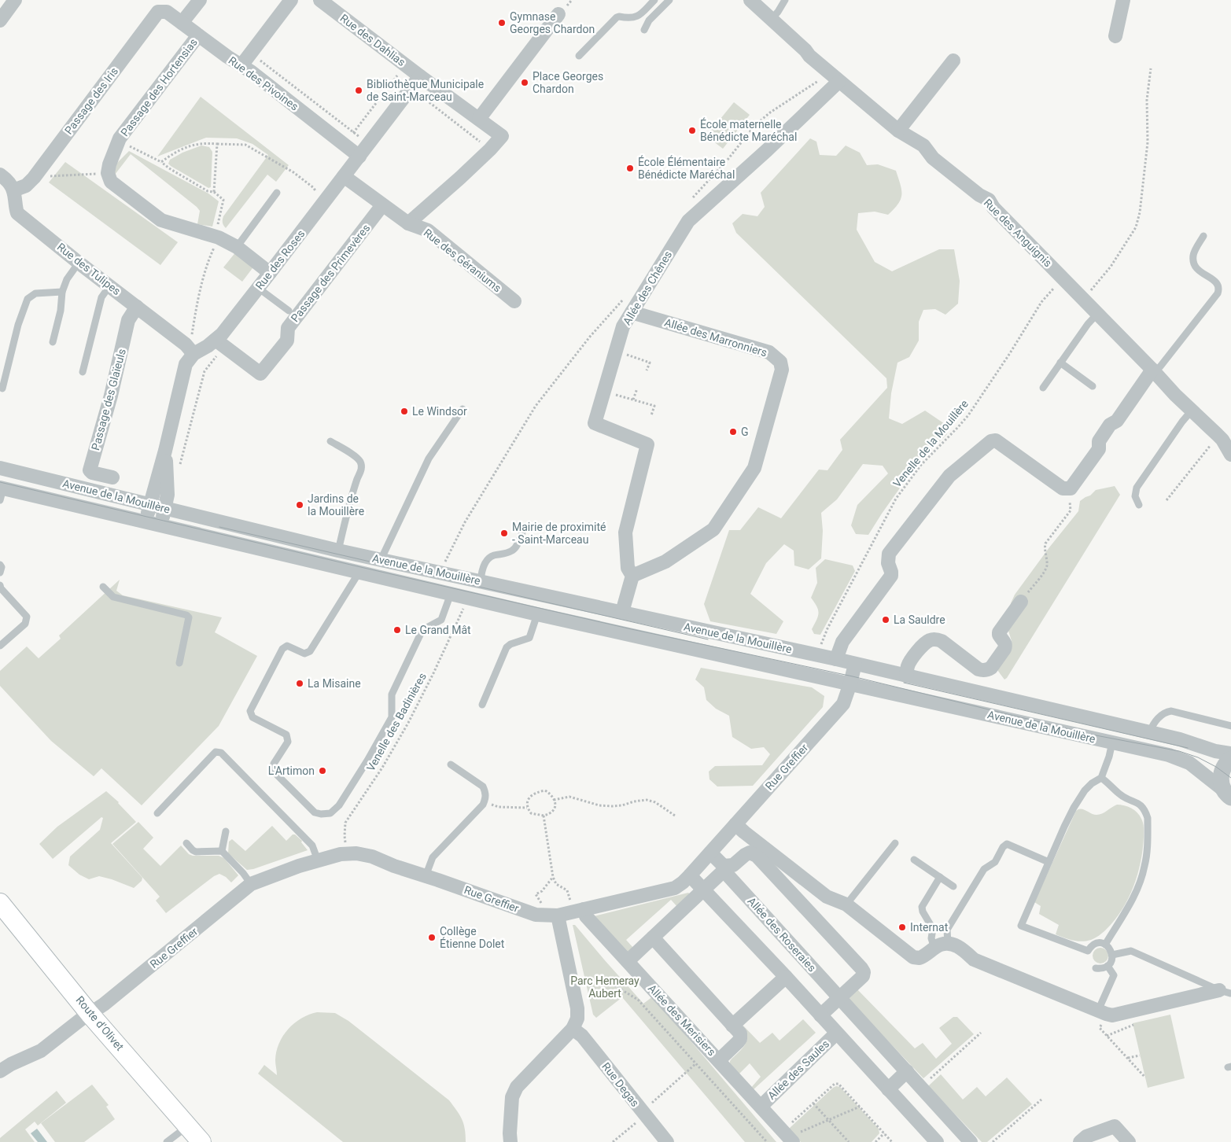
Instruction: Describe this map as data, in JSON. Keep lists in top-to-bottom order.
{
  "streets": {
    "main road": ["Route d'Olivet"],
    "street": [
      "Rue des Dahlias",
      "Rue des Pivoines",
      "Passage des Hortensias",
      "Passage des Iris",
      "Rue des Anguignis",
      "Rue des Roses",
      "Rue des Géraniums",
      "Rue des Tulipes",
      "Passage des Primevères",
      "Allée des Chênes",
      "Allée des Marronniers",
      "Passage des Glaïeuls",
      "Avenue de la Mouillère",
      "Rue Greffier",
      "Allée des Roseraies",
      "Allée des Merisiers",
      "Allée des Saules",
      "Rue Degas"
    ],
    "path": ["Venelle de la Mouillère", "Venelle des Badinières"]
  },
  "crossings": [
    ["Rue des Dahlias", "Rue des Roses"],
    ["Rue des Dahlias", "Rue des Géraniums"],
    ["Rue des Pivoines", "Passage des Hortensias"],
    ["Rue des Pivoines", "Passage des Iris"],
    ["Rue des Pivoines", "Rue des Roses"],
    ["Passage des Iris", "Rue des Tulipes"],
    ["Rue des Anguignis", "Allée des Chênes"],
    ["Rue des Roses", "Rue des Géraniums"],
    ["Rue des Roses", "Rue des Tulipes"],
    ["Rue des Roses", "Passage des Primevères"],
    ["Rue des Géraniums", "Passage des Primevères"],
    ["Rue des Tulipes", "Passage des Glaïeuls"],
    ["Allée des Chênes", "Allée des Marronniers"],
    ["Avenue de la Mouillère", "Venelle des Badinières"],
    ["Avenue de la Mouillère", "Rue Greffier"],
    ["Venelle des Badinières", "Rue Greffier"],
    ["Rue Greffier", "Allée des Roseraies"],
    ["Rue Greffier", "Allée des Merisiers"],
    ["Rue Greffier", "Route d'Olivet"],
    ["Allée des Merisiers", "Allée des Saules"]
  ],
  "parks": ["Parc Hemeray Aubert"],
  "places": [
    "Gymnase Georges Chardon",
    "Place Georges Chardon",
    "Bibliothèque Municipale de Saint-Marceau",
    "École maternelle Bénédicte Maréchal",
    "École Élémentaire Bénédicte Maréchal",
    "Le Windsor",
    "G",
    "Jardins de la Mouillère",
    "Mairie de proximité - Saint-Marceau",
    "La Sauldre",
    "Le Grand Mât",
    "La Misaine",
    "L'Artimon",
    "Internat",
    "Collège Étienne Dolet"
  ]
}
